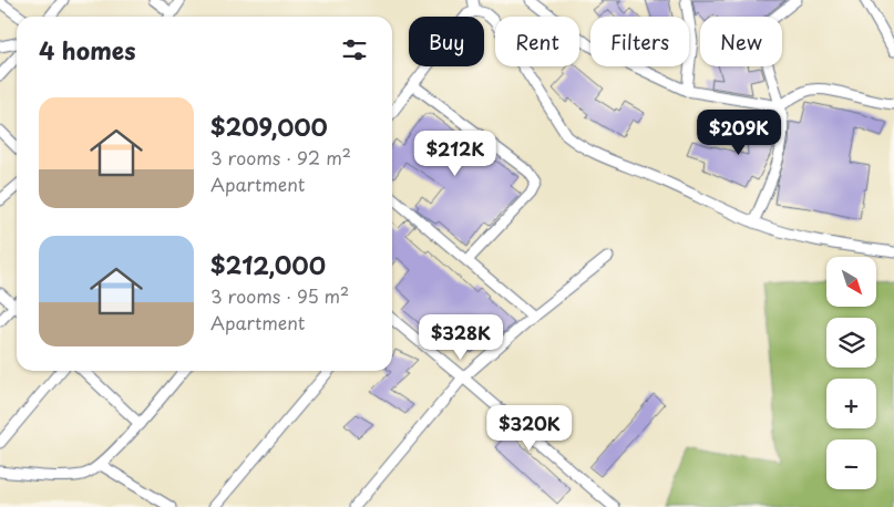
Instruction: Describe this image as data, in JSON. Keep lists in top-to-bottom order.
{
  "north": "bottom right",
  "page": {
    "chip": [
      "Buy",
      "Rent",
      "Filters",
      "New"
    ],
    "heading": "4 homes",
    "list": [
      {
        "name": "$209,000",
        "note": "3 rooms · 92 m² · Apartment"
      },
      {
        "name": "$212,000",
        "note": "3 rooms · 95 m² · Apartment"
      }
    ],
    "price": [
      "$209K",
      "$212K",
      "$328K",
      "$320K"
    ],
    "map_buttons": ["+", "−"]
  }
}
